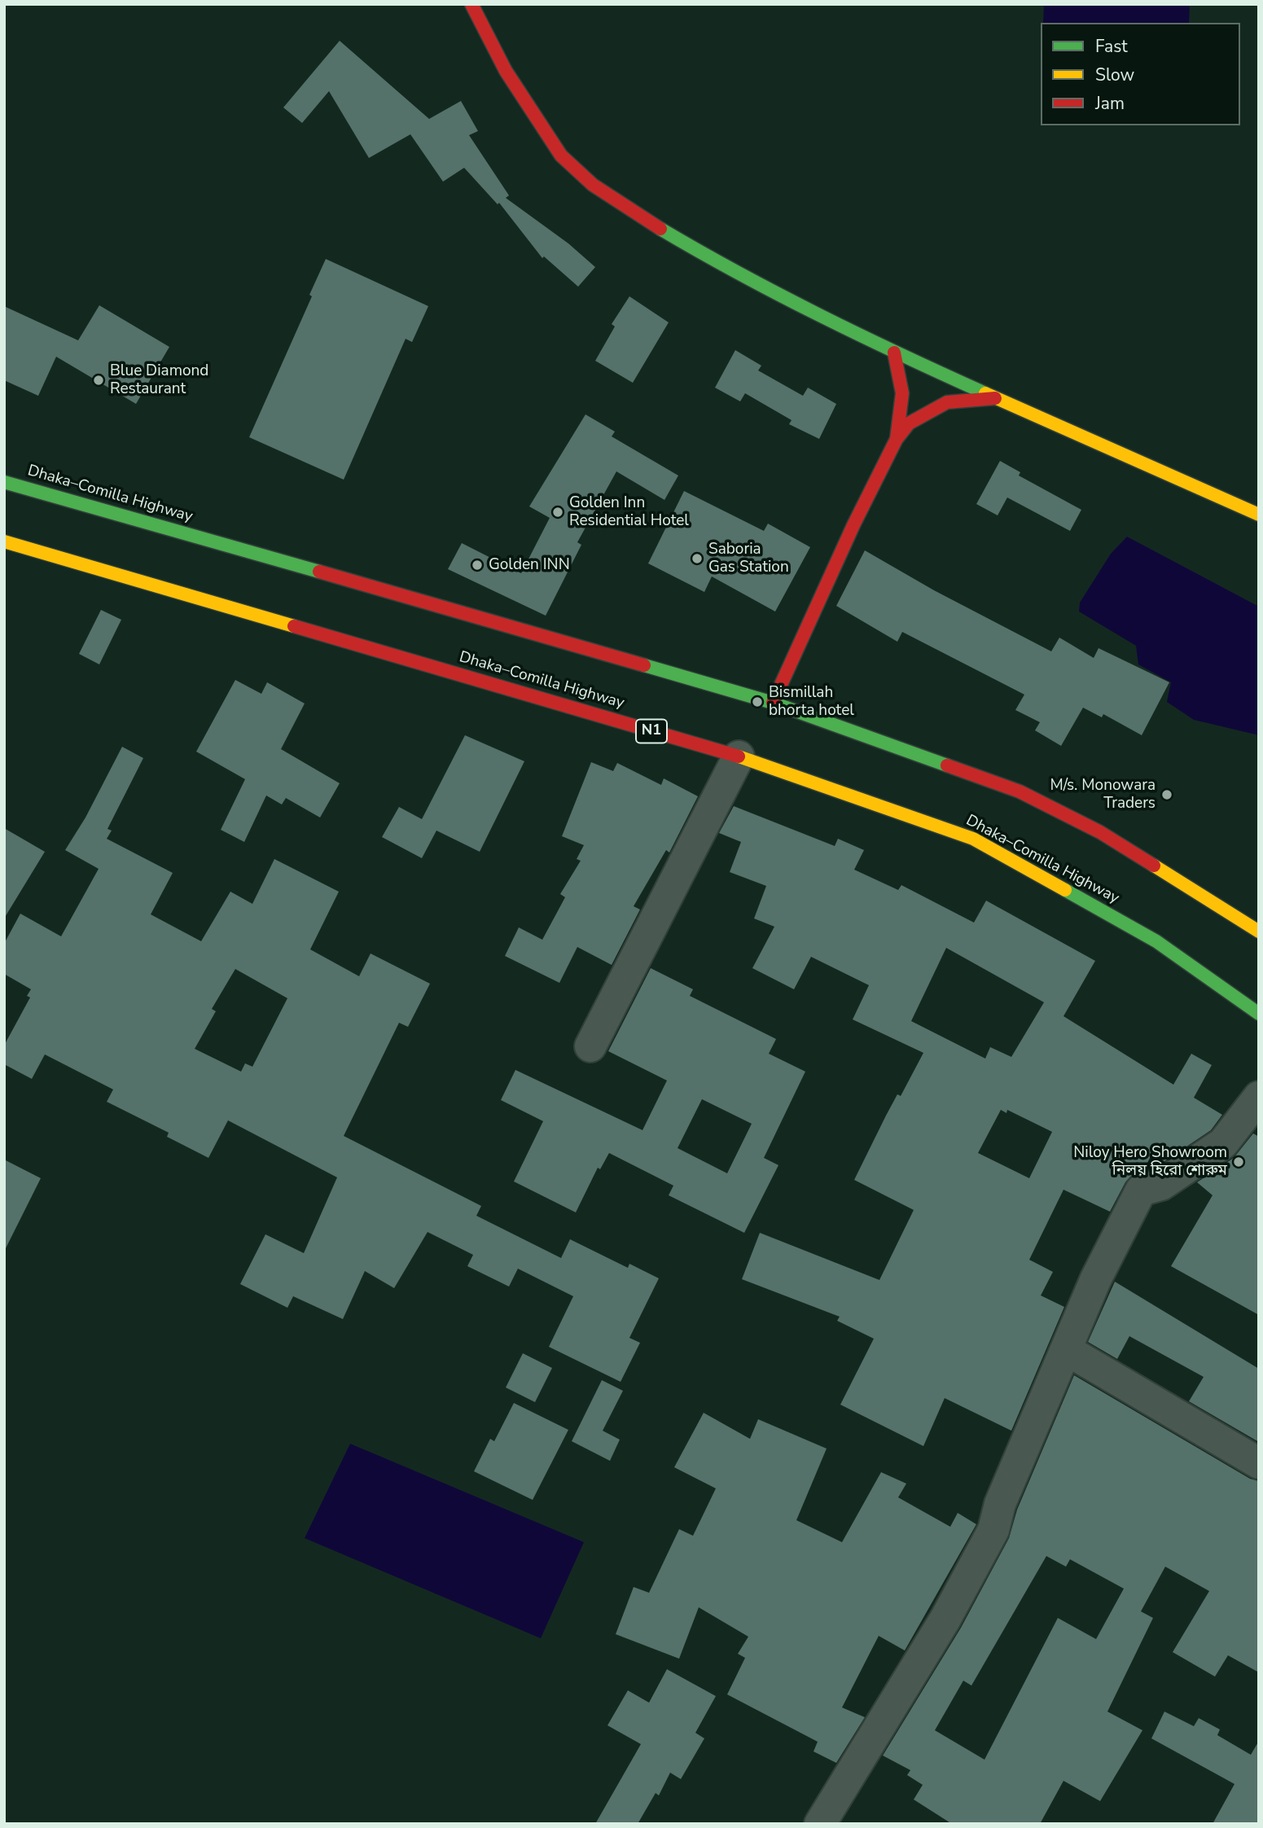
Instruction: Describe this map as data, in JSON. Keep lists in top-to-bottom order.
{
  "streets": {
    "main road": ["Dhaka–Comilla Highway", "N1"]
  },
  "places": [
    "Blue Diamond Restaurant",
    "Golden Inn Residential Hotel",
    "Saboria Gas Station",
    "Golden INN",
    "Bismillah bhorta hotel",
    "M/s. Monowara Traders",
    "Niloy Hero Showroom নিলয় হিরো শোরুম"
  ],
  "legend": ["Fast", "Slow", "Jam"]
}
